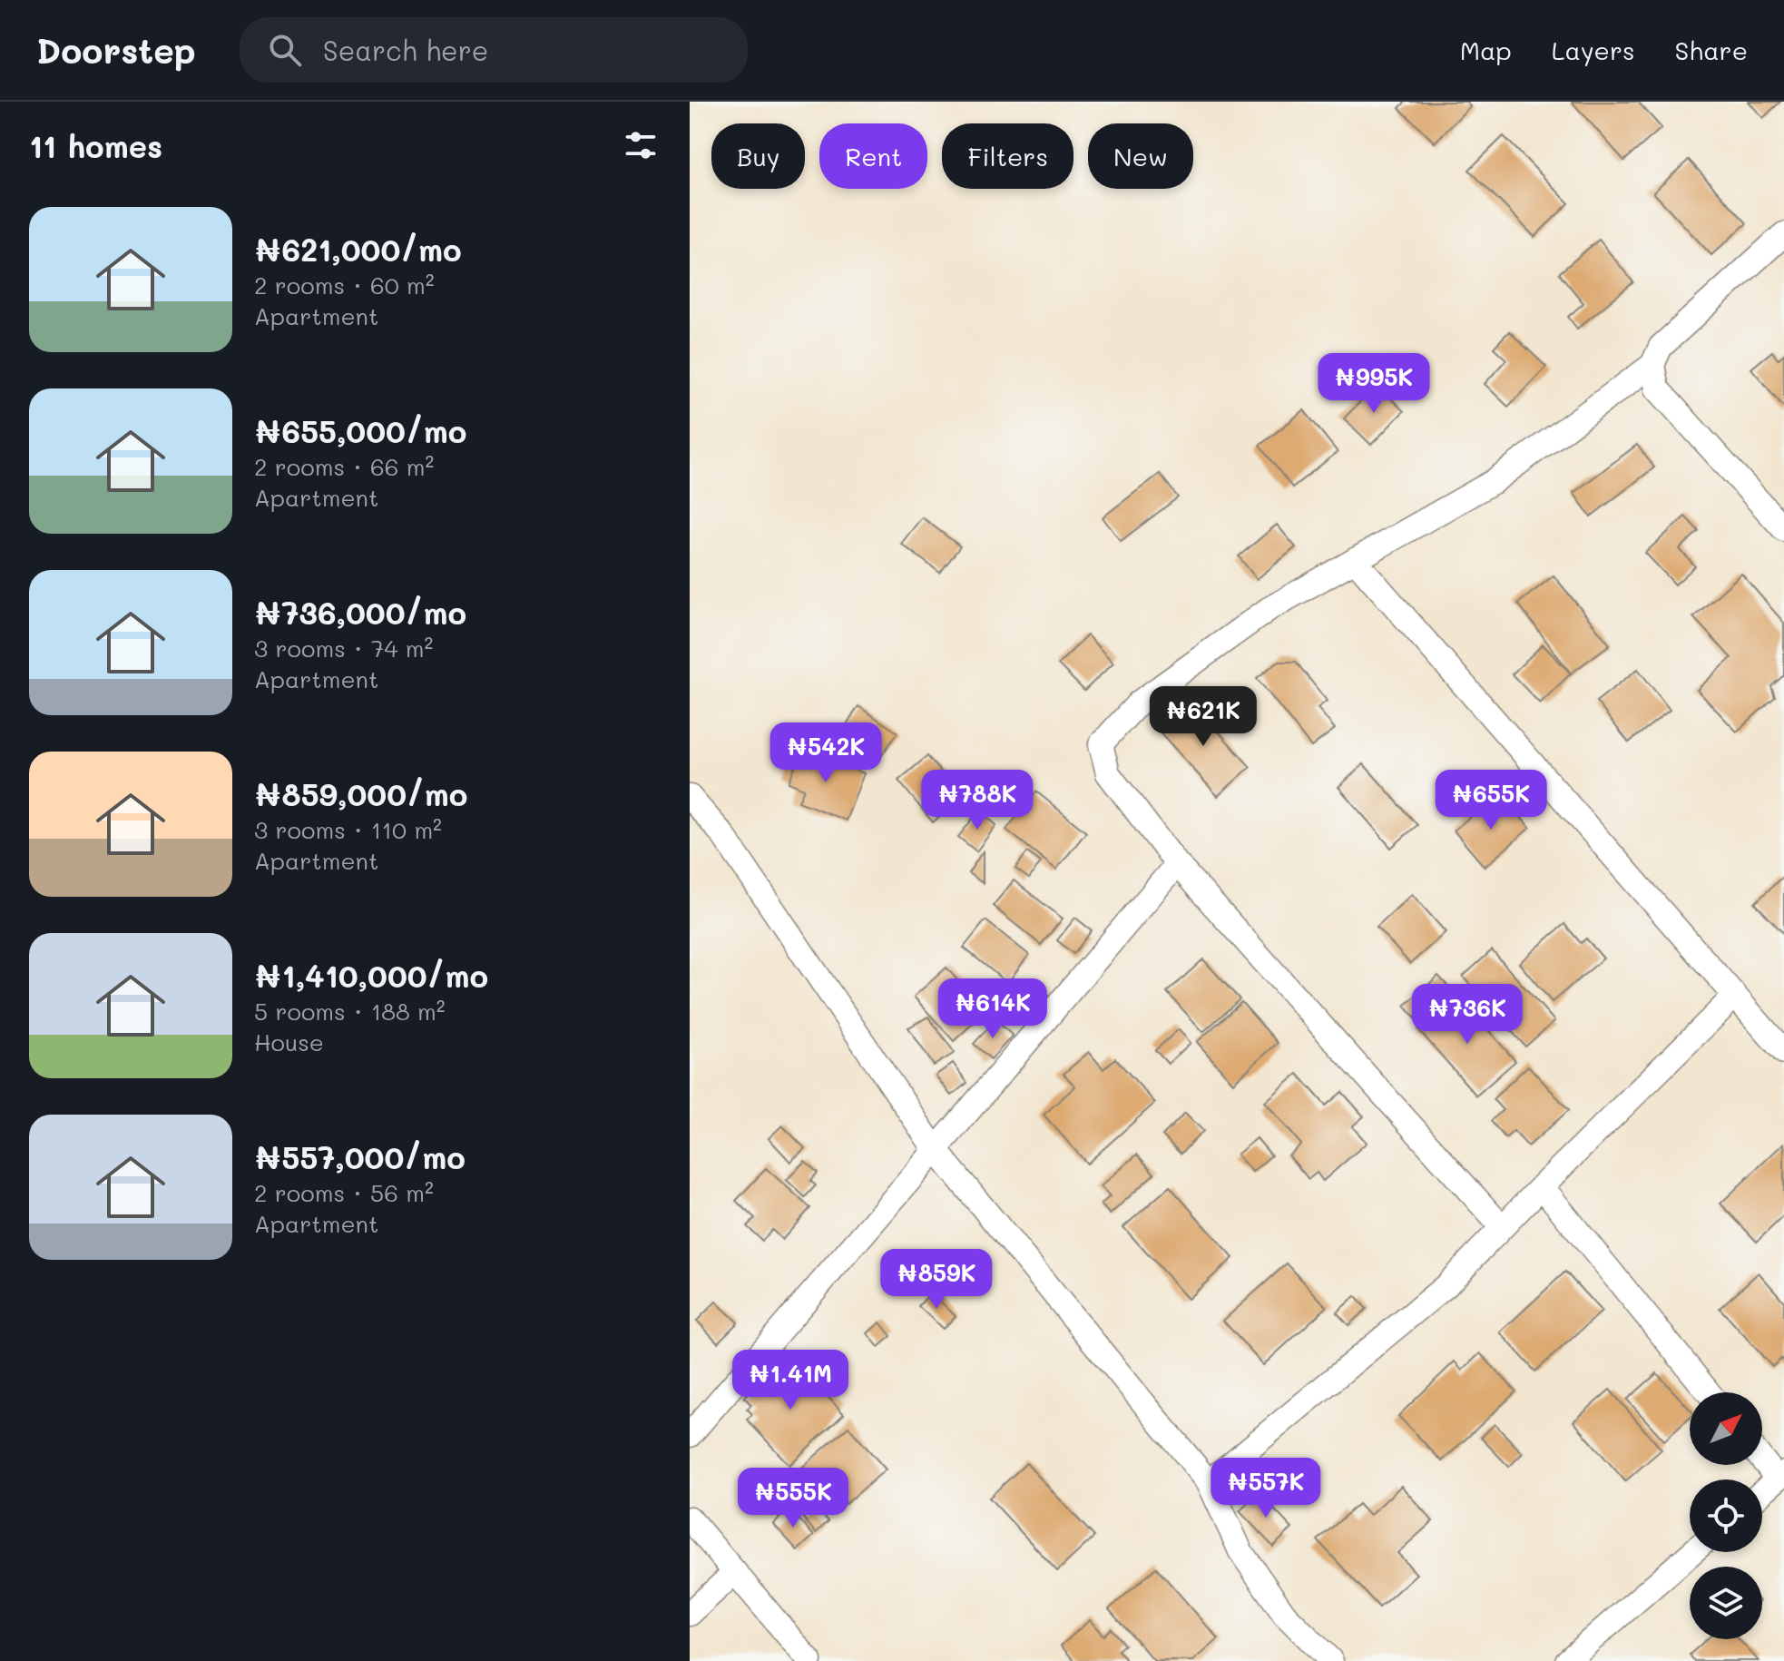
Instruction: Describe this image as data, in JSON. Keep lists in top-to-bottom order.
{
  "north": "top right",
  "page": {
    "header": "Doorstep",
    "search": "Search here",
    "nav": ["Map", "Layers", "Share"],
    "heading": "11 homes",
    "chip": [
      "Buy",
      "Rent",
      "Filters",
      "New"
    ],
    "list": [
      {
        "name": "₦621,000/mo",
        "note": "2 rooms · 60 m² · Apartment"
      },
      {
        "name": "₦655,000/mo",
        "note": "2 rooms · 66 m² · Apartment"
      },
      {
        "name": "₦736,000/mo",
        "note": "3 rooms · 74 m² · Apartment"
      },
      {
        "name": "₦859,000/mo",
        "note": "3 rooms · 110 m² · Apartment"
      },
      {
        "name": "₦1,410,000/mo",
        "note": "5 rooms · 188 m² · House"
      },
      {
        "name": "₦557,000/mo",
        "note": "2 rooms · 56 m² · Apartment"
      }
    ],
    "price": [
      "₦995K",
      "₦621K",
      "₦542K",
      "₦788K",
      "₦655K",
      "₦614K",
      "₦736K",
      "₦859K",
      "₦1.41M",
      "₦557K",
      "₦555K"
    ]
  }
}
